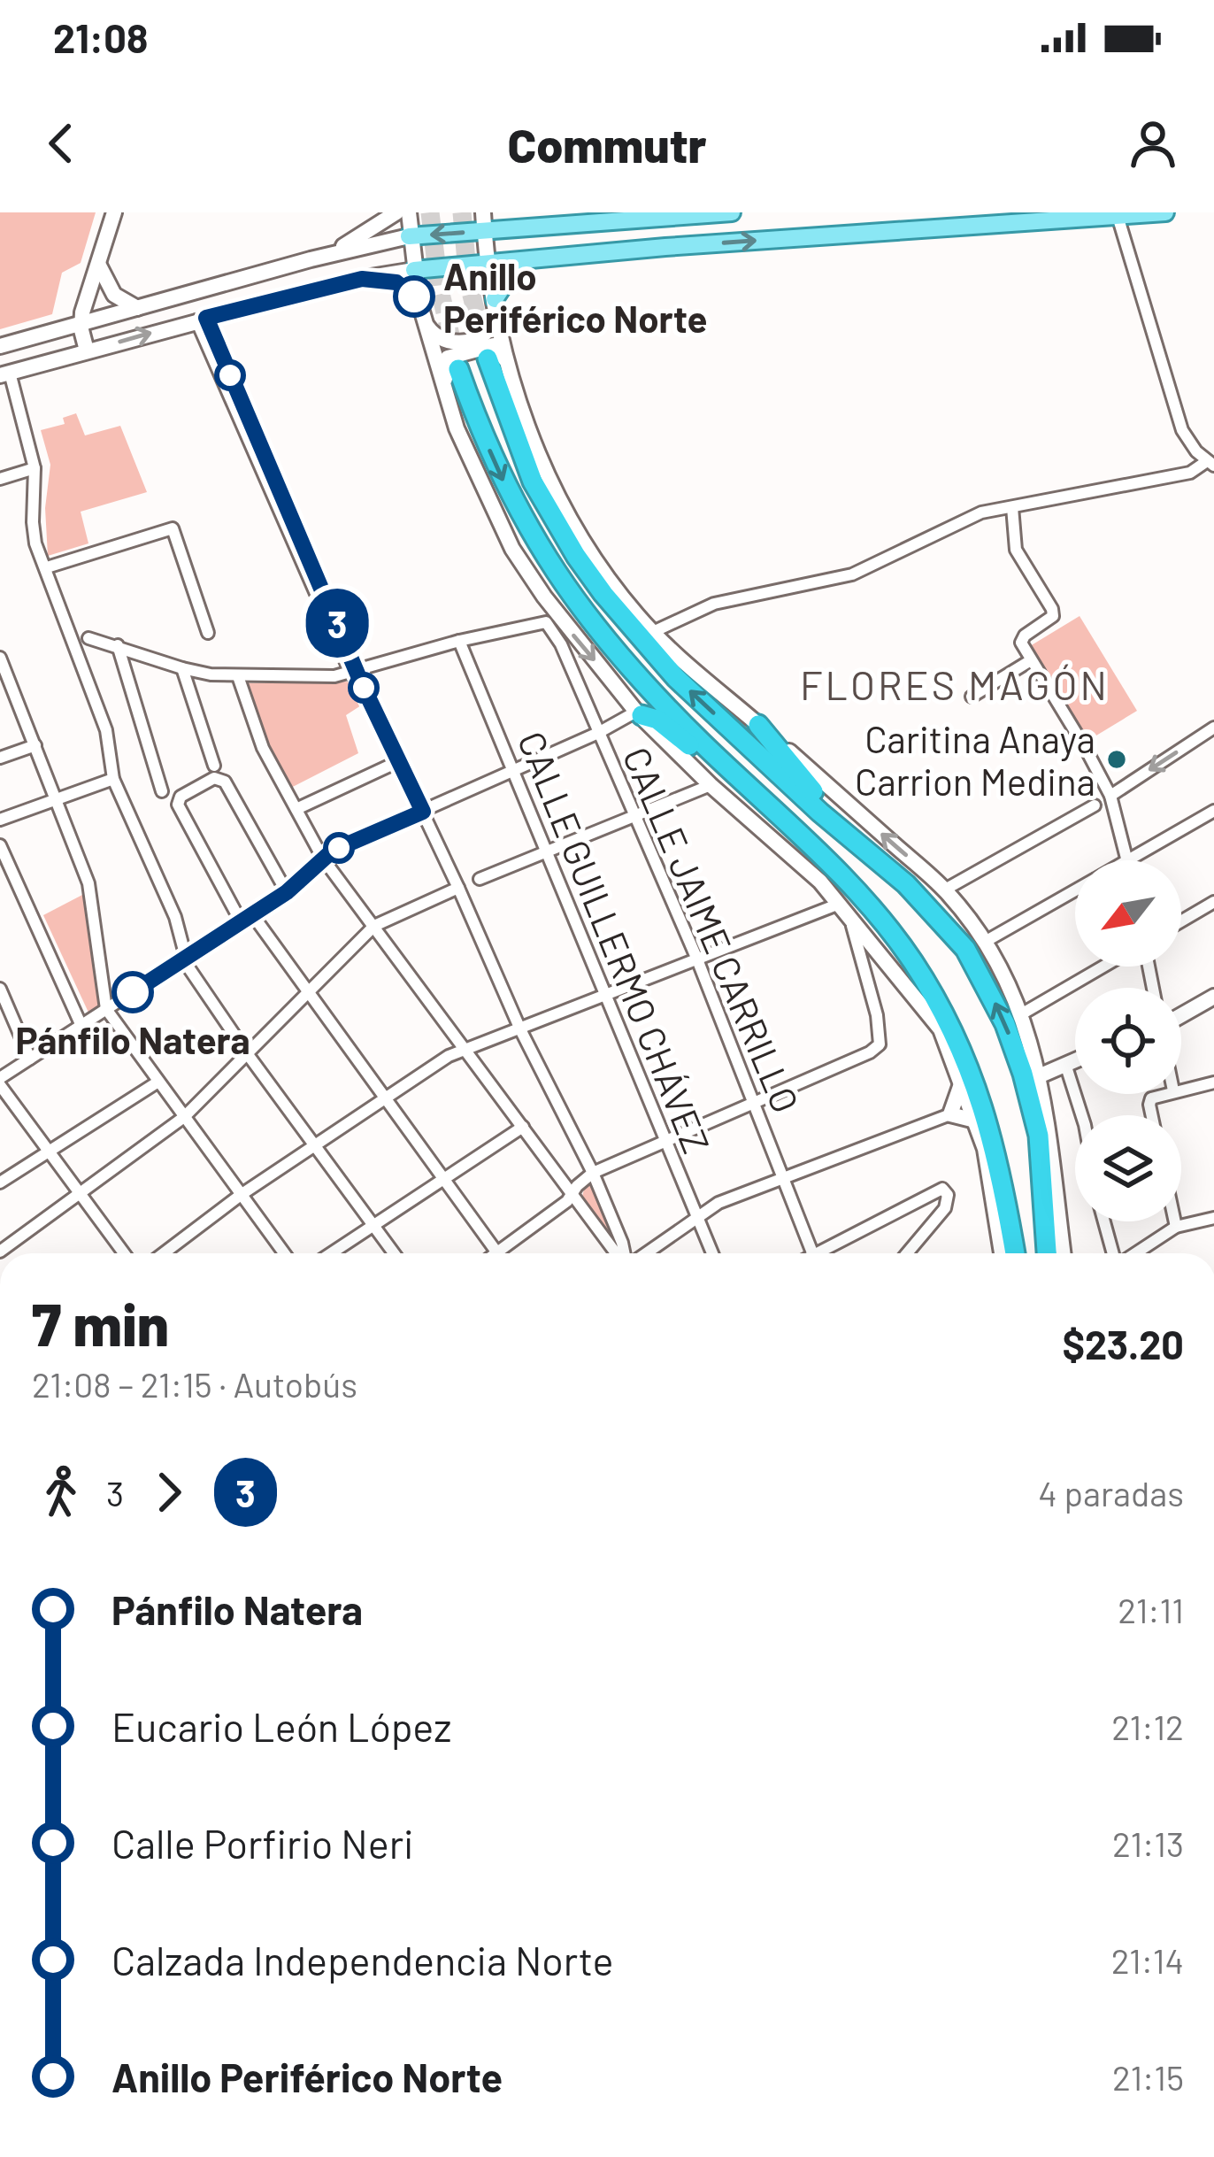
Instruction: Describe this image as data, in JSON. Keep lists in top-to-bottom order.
{
  "streets": {
    "street": ["CALLE JAIME CARRILLO", "CALLE GUILLERMO CHÁVEZ"]
  },
  "crossings": [
    ["CALLE JAIME CARRILLO", "CALLE GUILLERMO CHÁVEZ"]
  ],
  "districts": ["FLORES MAGÓN"],
  "places": ["Anillo Periférico Norte", "Caritina Anaya Carrion Medina", "Pánfilo Natera"],
  "lines": ["bus line 3"],
  "north": "bottom left",
  "page": {
    "status": "21:08",
    "header": "Commutr",
    "on_map": "3",
    "heading": ["7 min", "21:08 – 21:15 · Autobús", "$23.20"],
    "legs": ["3", "3", "4 paradas"],
    "list": [
      {
        "name": "Pánfilo Natera",
        "value": "21:11"
      },
      {
        "name": "Eucario León López",
        "value": "21:12"
      },
      {
        "name": "Calle Porfirio Neri",
        "value": "21:13"
      },
      {
        "name": "Calzada Independencia Norte",
        "value": "21:14"
      },
      {
        "name": "Anillo Periférico Norte",
        "value": "21:15"
      }
    ]
  }
}
